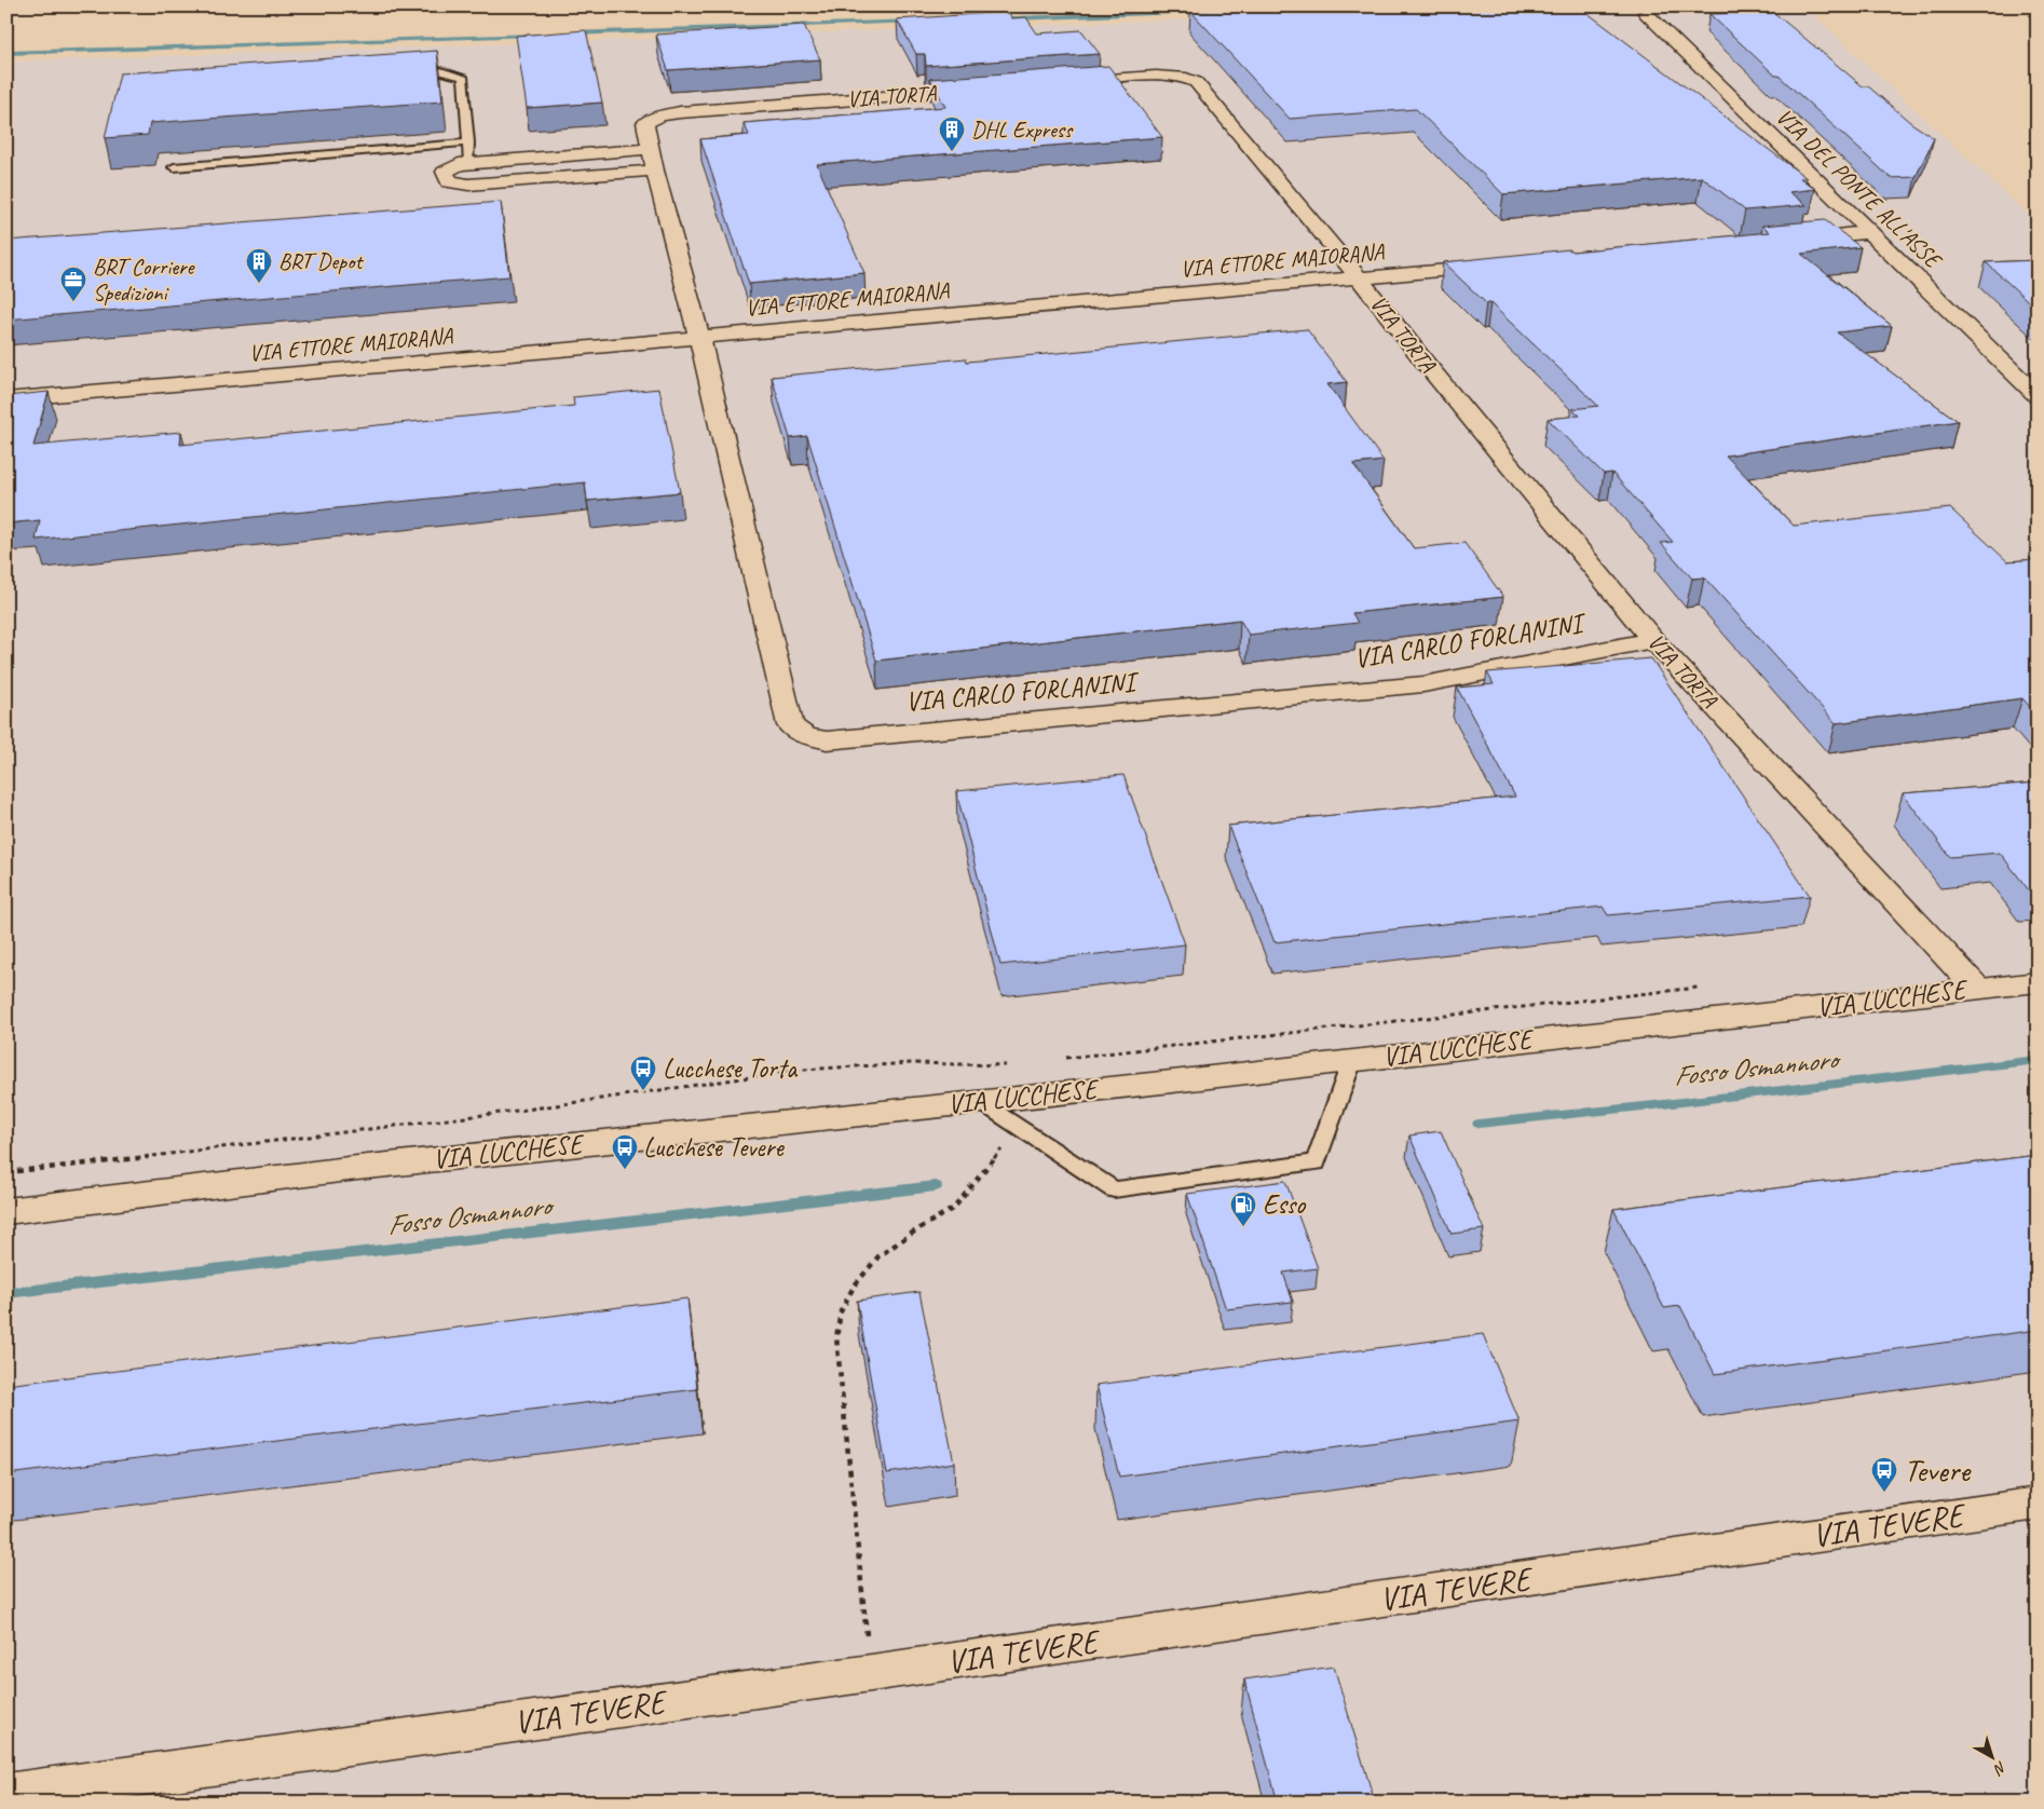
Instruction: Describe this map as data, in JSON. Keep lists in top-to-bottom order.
{
  "streets": {
    "street": [
      "VIA TORTA",
      "VIA DEL PONTE ALL'ASSE",
      "VIA ETTORE MAIORANA",
      "VIA CARLO FORLANINI",
      "VIA LUCCHESE",
      "VIA TEVERE"
    ]
  },
  "crossings": [
    ["VIA TORTA", "VIA ETTORE MAIORANA"],
    ["VIA TORTA", "VIA CARLO FORLANINI"],
    ["VIA TORTA", "VIA LUCCHESE"],
    ["VIA ETTORE MAIORANA", "VIA CARLO FORLANINI"]
  ],
  "water": ["Fosso Osmannoro"],
  "places": {
    "building": ["DHL Express", "BRT Depot"],
    "office": ["BRT Corriere Spedizioni"],
    "bus stop": ["Lucchese Torta", "Lucchese Tevere", "Tevere"],
    "fuel station": ["Esso"]
  },
  "north": "bottom right"
}
